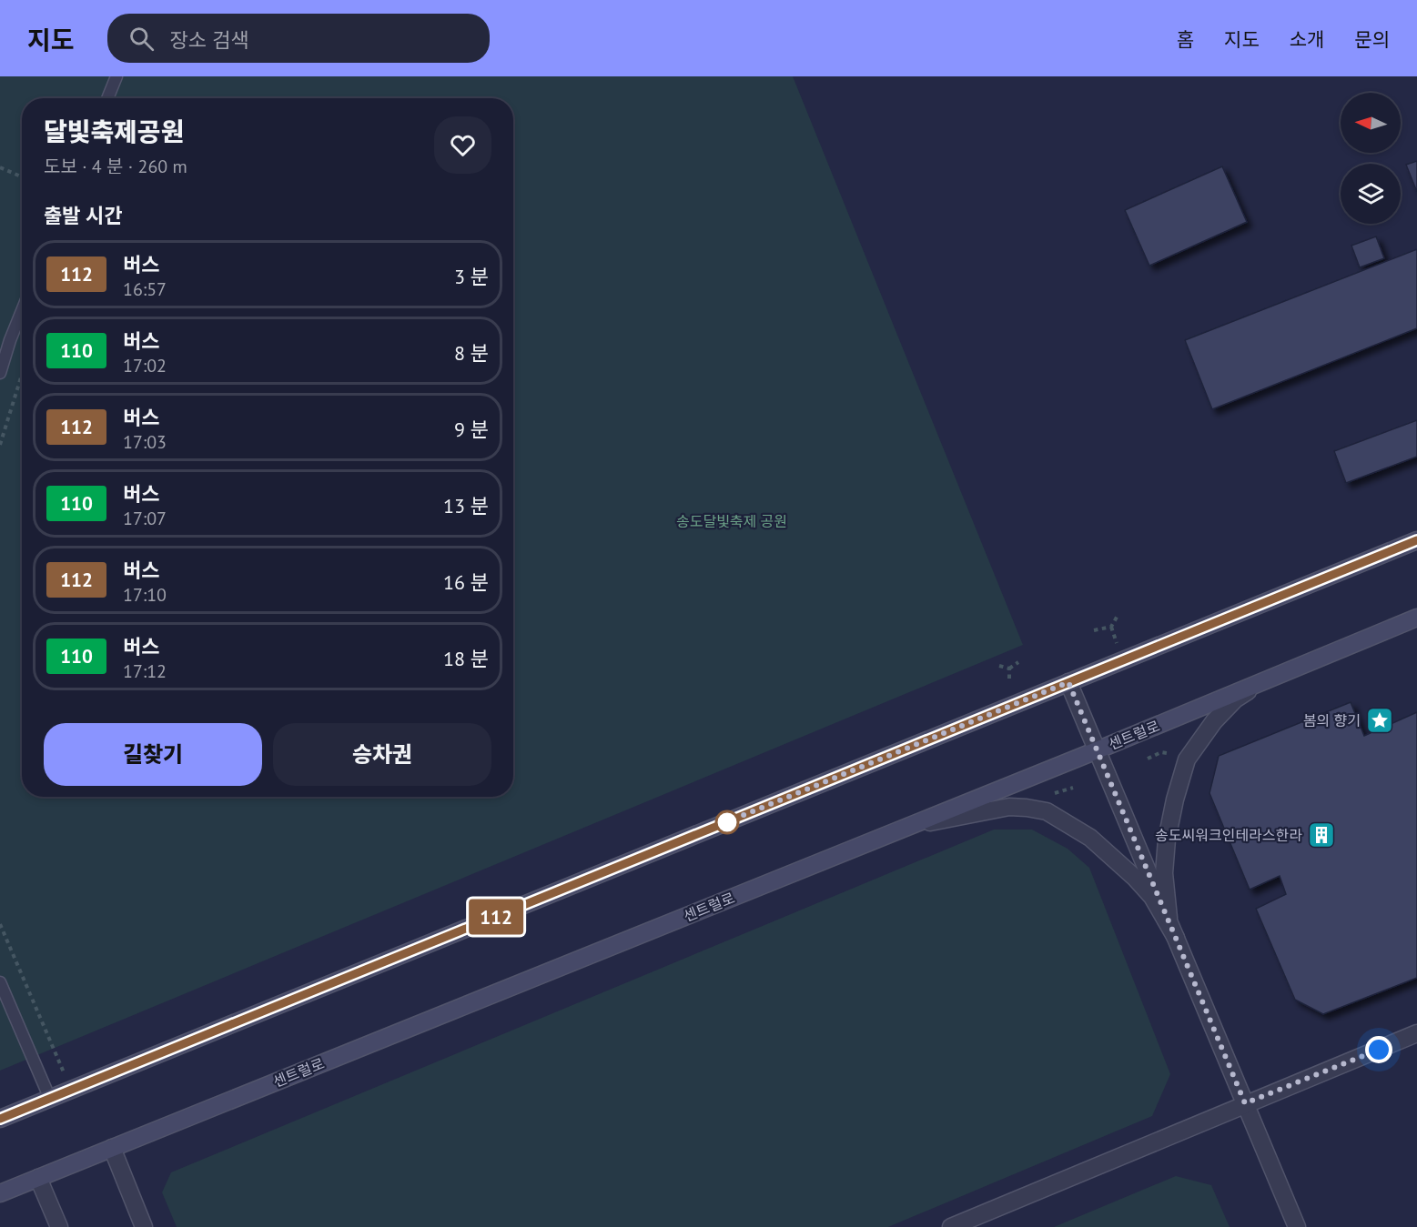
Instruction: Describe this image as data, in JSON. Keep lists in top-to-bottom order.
{
  "streets": {
    "main road": ["센트럴로"]
  },
  "parks": ["송도달빛축제 공원"],
  "places": {
    "place": ["봄의 향기"],
    "building": ["송도씨워크인테라스한라"]
  },
  "lines": ["bus line 112"],
  "north": "left",
  "page": {
    "header": "지도",
    "search": "장소 검색",
    "nav": [
      "홈",
      "지도",
      "소개",
      "문의"
    ],
    "on_map": "112",
    "heading": [
      ["달빛축제공원", "도보 · 4 분 · 260 m"],
      "출발 시간"
    ],
    "list": [
      {
        "mark": "112",
        "name": "버스",
        "note": "16:57",
        "value": "3 분"
      },
      {
        "mark": "110",
        "name": "버스",
        "note": "17:02",
        "value": "8 분"
      },
      {
        "mark": "112",
        "name": "버스",
        "note": "17:03",
        "value": "9 분"
      },
      {
        "mark": "110",
        "name": "버스",
        "note": "17:07",
        "value": "13 분"
      },
      {
        "mark": "112",
        "name": "버스",
        "note": "17:10",
        "value": "16 분"
      },
      {
        "mark": "110",
        "name": "버스",
        "note": "17:12",
        "value": "18 분"
      }
    ],
    "buttons": ["길찾기", "승차권"]
  }
}
